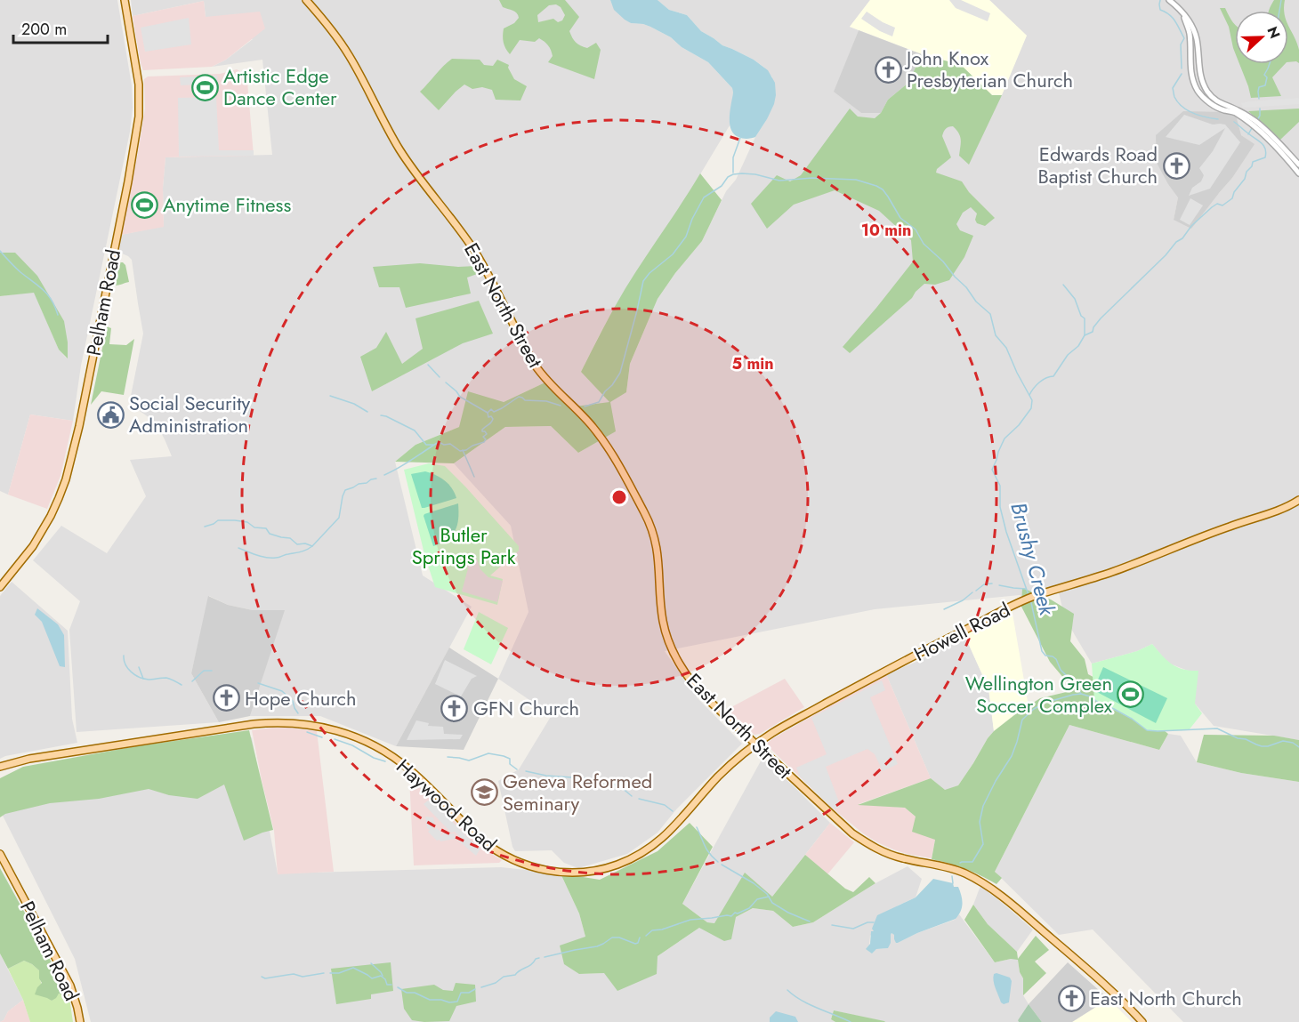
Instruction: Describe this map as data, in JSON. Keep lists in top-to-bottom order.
{
  "streets": {
    "main road": [
      "Pelham Road",
      "East North Street",
      "Howell Road",
      "Haywood Road"
    ]
  },
  "crossings": [
    ["East North Street", "Howell Road"],
    ["East North Street", "Haywood Road"],
    ["Howell Road", "Haywood Road"]
  ],
  "water": ["Brushy Creek"],
  "parks": ["Butler Springs Park"],
  "places": {
    "church": [
      "John Knox Presbyterian Church",
      "Edwards Road Baptist Church",
      "Hope Church",
      "GFN Church",
      "East North Church"
    ],
    "sports": ["Artistic Edge Dance Center", "Anytime Fitness", "Wellington Green Soccer Complex"],
    "public building": ["Social Security Administration"],
    "school or university": ["Geneva Reformed Seminary"]
  },
  "scale_bar": "200 m",
  "north": "right",
  "rings": ["10 min", "5 min"]
}
